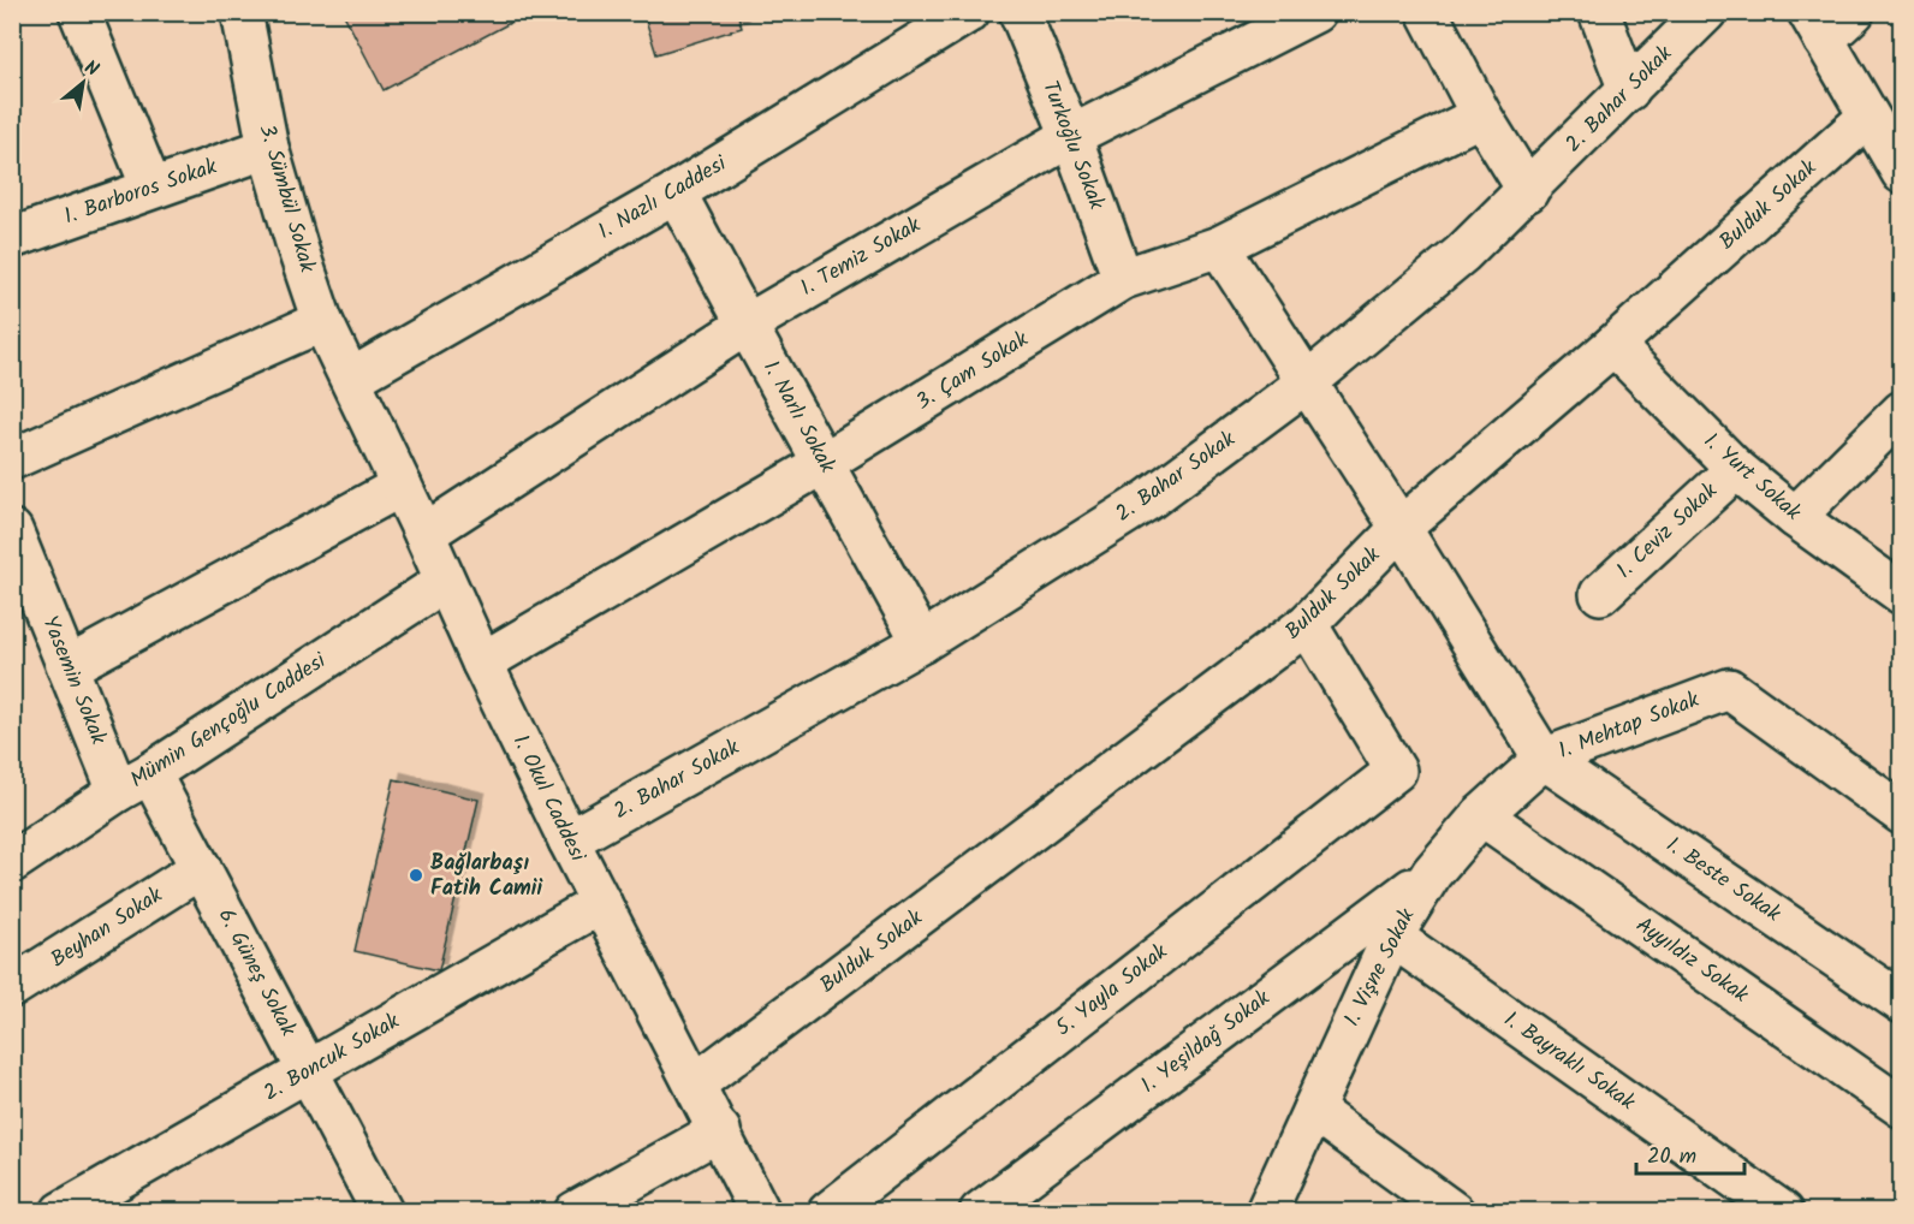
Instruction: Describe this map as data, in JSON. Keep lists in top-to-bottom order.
{
  "streets": {
    "street": [
      "2. Bahar Sokak",
      "Turkoğlu Sokak",
      "1. Barboros Sokak",
      "3. Sümbül Sokak",
      "1. Nazlı Caddesi",
      "Bulduk Sokak",
      "1. Temiz Sokak",
      "3. Çam Sokak",
      "1. Narlı Sokak",
      "1. Yurt Sokak",
      "1. Ceviz Sokak",
      "Yasemin Sokak",
      "Mümin Gençoğlu Caddesi",
      "1. Mehtap Sokak",
      "1. Okul Caddesi",
      "1. Beste Sokak",
      "Beyhan Sokak",
      "Ayyıldız Sokak",
      "1. Vişne Sokak",
      "6. Güneş Sokak",
      "5. Yayla Sokak",
      "1. Yeşildağ Sokak",
      "2. Boncuk Sokak",
      "1. Bayraklı Sokak"
    ]
  },
  "crossings": [
    ["2. Bahar Sokak", "1. Narlı Sokak"],
    ["2. Bahar Sokak", "1. Mehtap Sokak"],
    ["2. Bahar Sokak", "1. Okul Caddesi"],
    ["Turkoğlu Sokak", "1. Temiz Sokak"],
    ["Turkoğlu Sokak", "3. Çam Sokak"],
    ["1. Barboros Sokak", "3. Sümbül Sokak"],
    ["3. Sümbül Sokak", "1. Nazlı Caddesi"],
    ["3. Sümbül Sokak", "1. Okul Caddesi"],
    ["1. Nazlı Caddesi", "1. Narlı Sokak"],
    ["1. Nazlı Caddesi", "1. Okul Caddesi"],
    ["Bulduk Sokak", "1. Yurt Sokak"],
    ["Bulduk Sokak", "1. Mehtap Sokak"],
    ["Bulduk Sokak", "1. Okul Caddesi"],
    ["Bulduk Sokak", "5. Yayla Sokak"],
    ["1. Temiz Sokak", "1. Narlı Sokak"],
    ["1. Temiz Sokak", "1. Okul Caddesi"],
    ["3. Çam Sokak", "1. Narlı Sokak"],
    ["3. Çam Sokak", "1. Mehtap Sokak"],
    ["3. Çam Sokak", "1. Okul Caddesi"],
    ["1. Yurt Sokak", "1. Ceviz Sokak"],
    ["Yasemin Sokak", "Mümin Gençoğlu Caddesi"],
    ["Yasemin Sokak", "6. Güneş Sokak"],
    ["Mümin Gençoğlu Caddesi", "1. Okul Caddesi"],
    ["Mümin Gençoğlu Caddesi", "6. Güneş Sokak"],
    ["1. Mehtap Sokak", "1. Beste Sokak"],
    ["1. Mehtap Sokak", "1. Vişne Sokak"],
    ["1. Okul Caddesi", "2. Boncuk Sokak"],
    ["1. Beste Sokak", "1. Vişne Sokak"],
    ["Beyhan Sokak", "6. Güneş Sokak"],
    ["Ayyıldız Sokak", "1. Vişne Sokak"],
    ["1. Vişne Sokak", "1. Yeşildağ Sokak"],
    ["1. Vişne Sokak", "1. Bayraklı Sokak"],
    ["6. Güneş Sokak", "2. Boncuk Sokak"]
  ],
  "places": ["Bağlarbaşı Fatih Camii"],
  "scale_bar": "20 m",
  "north": "top right"
}
